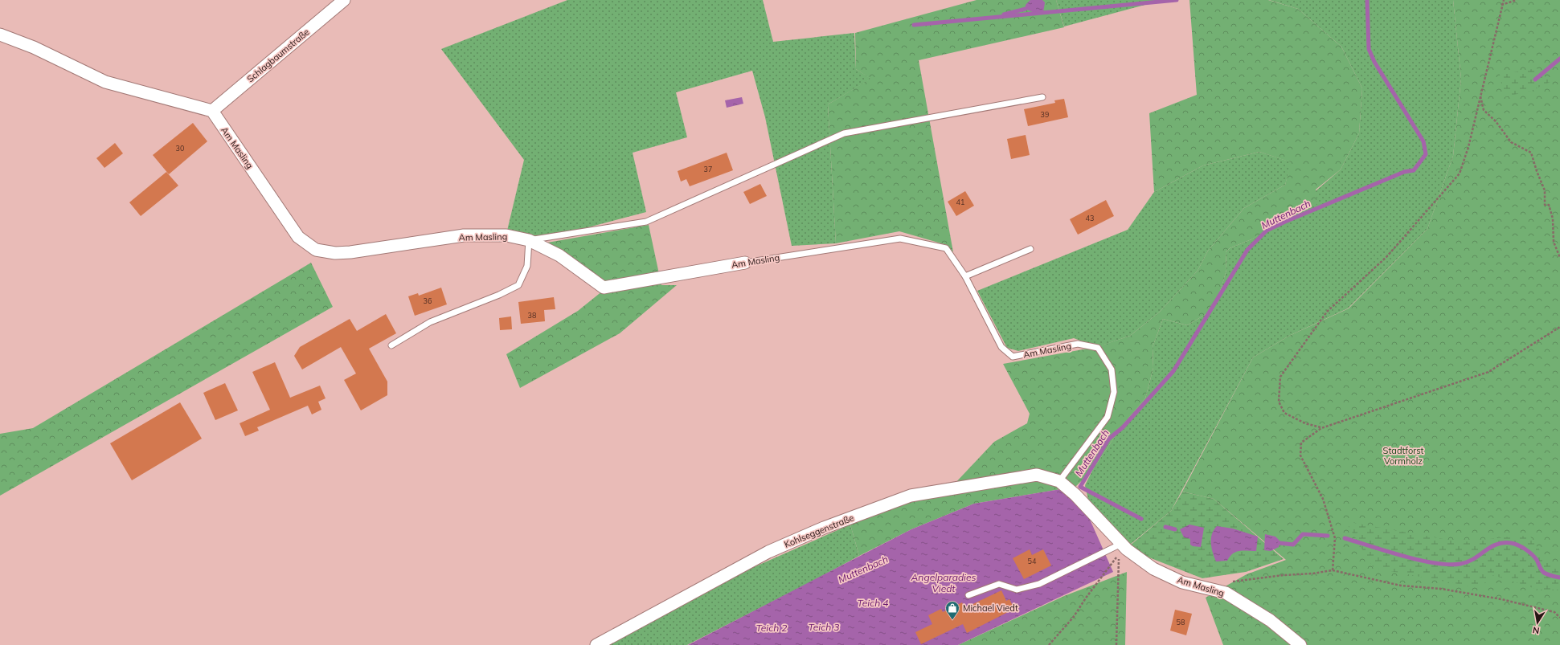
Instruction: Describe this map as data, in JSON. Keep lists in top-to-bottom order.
{
  "streets": {
    "street": ["Schlagbaumstraße", "Am Masling", "Kohlseggenstraße"]
  },
  "crossings": [
    ["Schlagbaumstraße", "Am Masling"],
    ["Am Masling", "Kohlseggenstraße"]
  ],
  "water": [
    "Muttenbach",
    "Angelparadies Viedt",
    "Teich 4",
    "Teich 3",
    "Teich 2"
  ],
  "parks": ["Stadtforst Vormholz"],
  "places": {
    "shop": ["Michael Viedt"]
  },
  "house_numbers": [
    "39",
    "30",
    "37",
    "41",
    "43",
    "36",
    "38",
    "54",
    "58"
  ],
  "north": "bottom"
}
